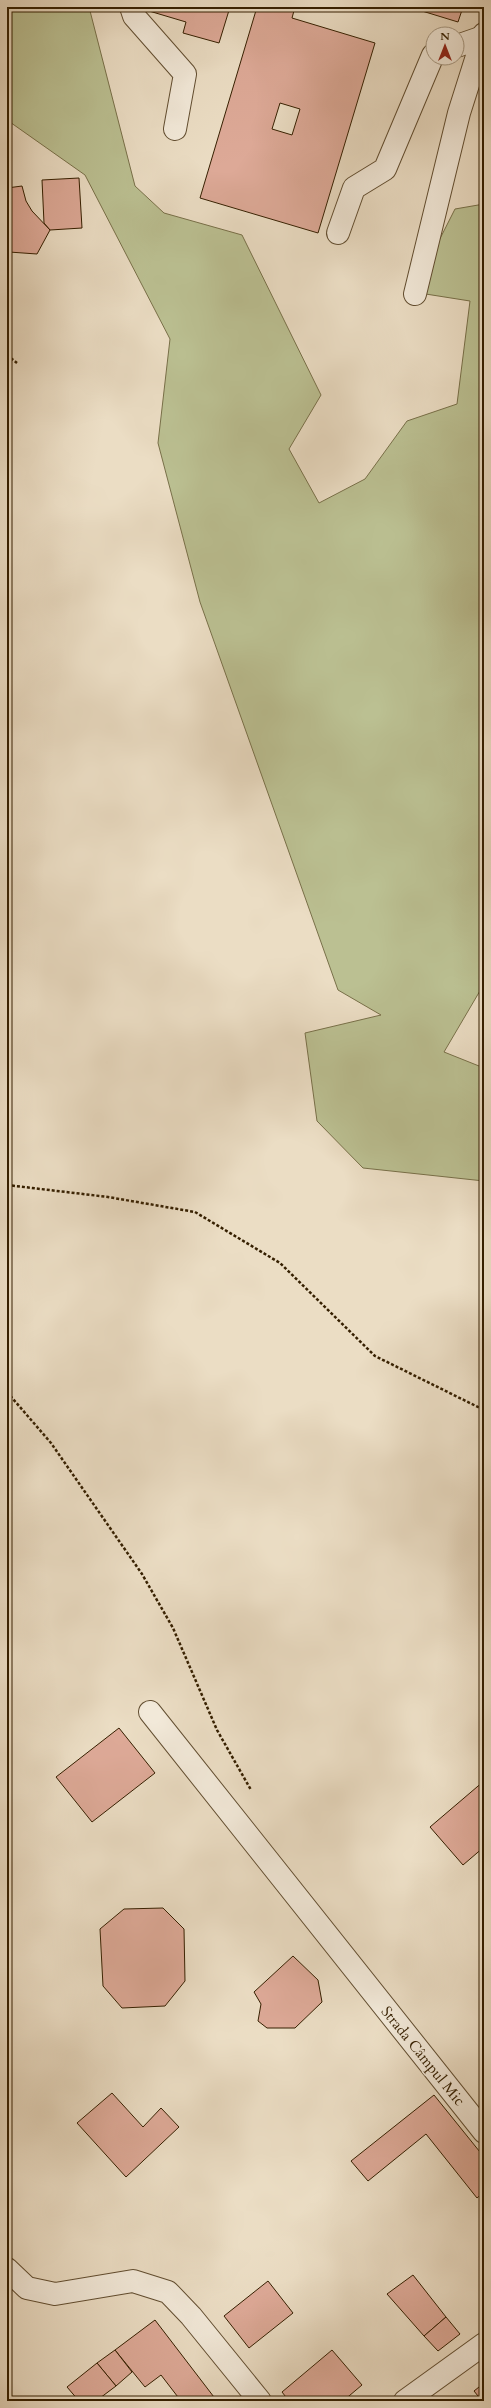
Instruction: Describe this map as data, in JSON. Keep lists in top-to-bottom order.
{
  "streets": {
    "street": ["Strada Câmpul Mic"]
  },
  "north": "top"
}
